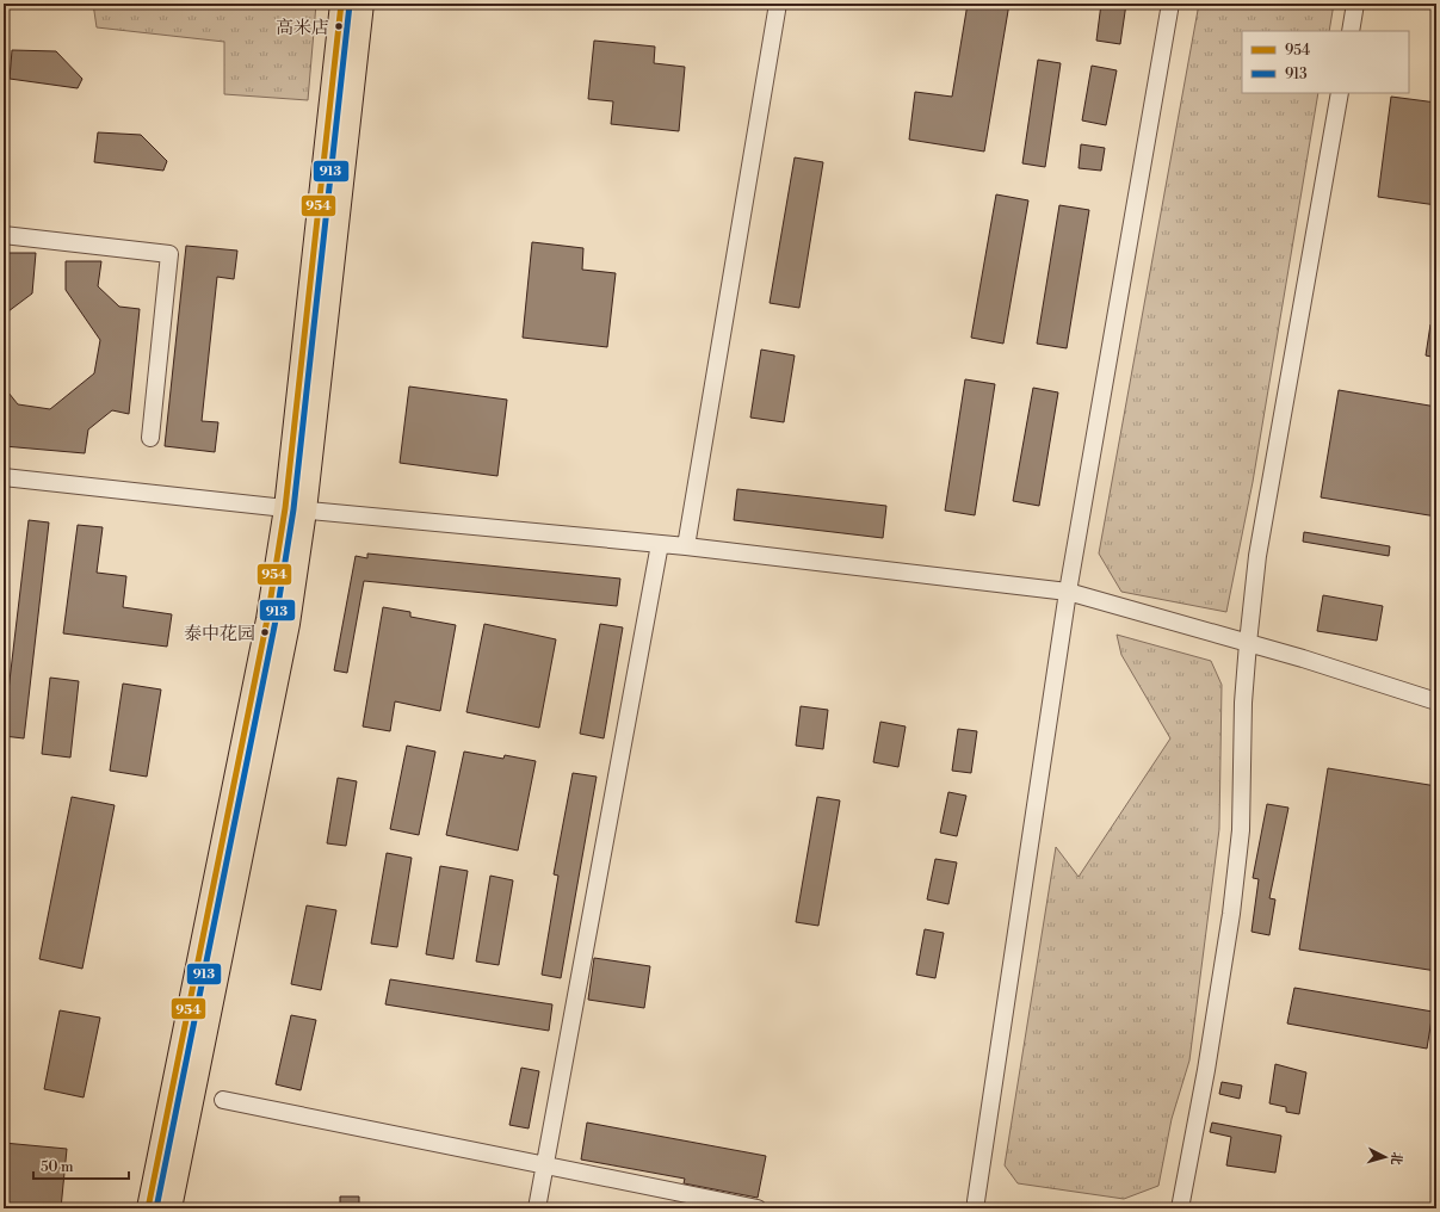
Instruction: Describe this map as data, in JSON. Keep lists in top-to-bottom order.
{
  "places": ["高米店", "泰中花园"],
  "lines": ["transit line 954", "transit line 913"],
  "legend": ["954", "913"],
  "scale_bar": "50 m",
  "north": "right"
}
